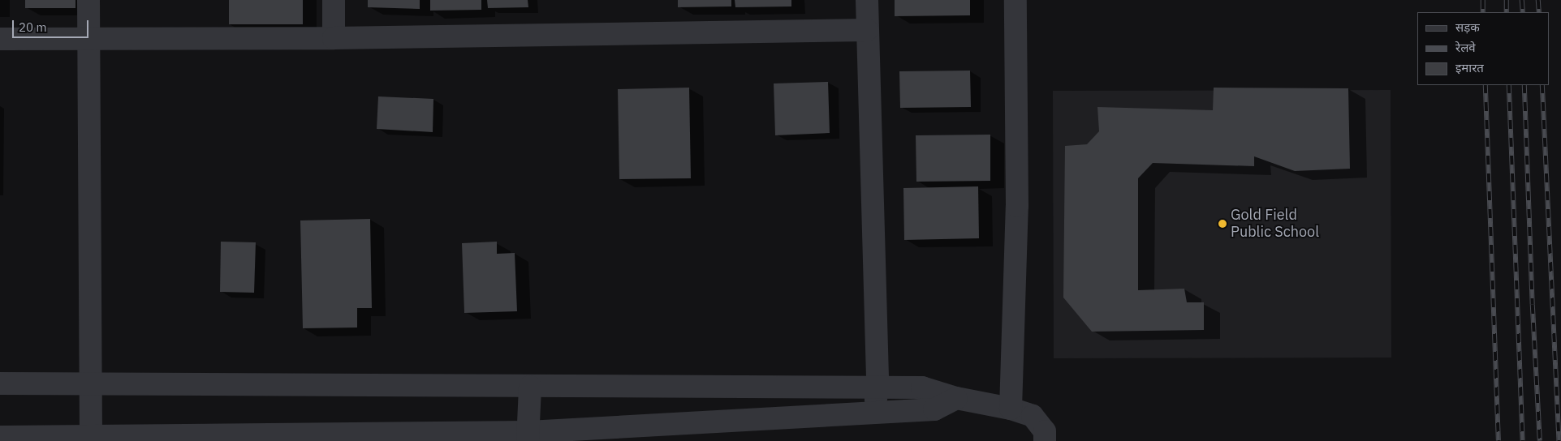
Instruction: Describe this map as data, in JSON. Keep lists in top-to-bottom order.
{
  "places": ["Gold Field Public School"],
  "legend": ["सड़क", "रेलवे", "इमारत"],
  "scale_bar": "20 m"
}
